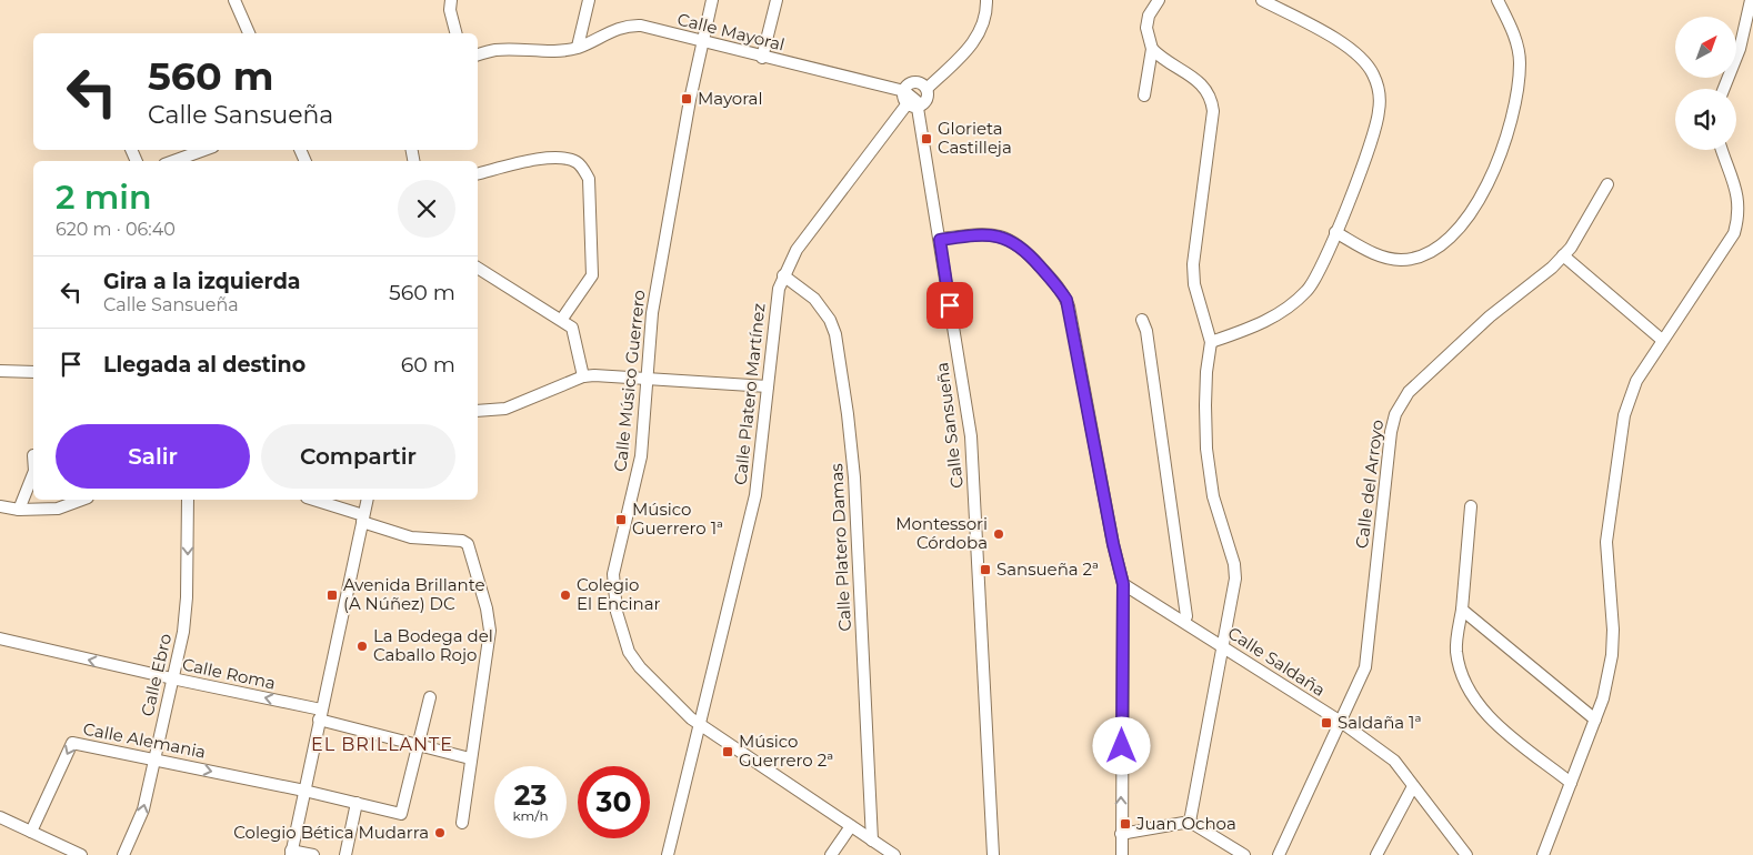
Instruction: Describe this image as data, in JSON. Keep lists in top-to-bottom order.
{
  "streets": {
    "street": [
      "Calle Mayoral",
      "Calle Músico Guerrero",
      "Calle Platero Martínez",
      "Calle Sansueña",
      "Calle del Arroyo",
      "Calle Platero Damas",
      "Calle Saldaña",
      "Calle Roma",
      "Calle Ebro",
      "Calle Alemania"
    ]
  },
  "crossings": [
    ["Calle Mayoral", "Calle Músico Guerrero"],
    ["Calle Mayoral", "Calle Platero Martínez"],
    ["Calle Mayoral", "Calle Sansueña"],
    ["Calle Músico Guerrero", "Calle Platero Martínez"],
    ["Calle Músico Guerrero", "Calle Platero Damas"],
    ["Calle Platero Martínez", "Calle Sansueña"],
    ["Calle Platero Martínez", "Calle Platero Damas"],
    ["Calle del Arroyo", "Calle Saldaña"],
    ["Calle Roma", "Calle Ebro"],
    ["Calle Roma", "Calle Alemania"],
    ["Calle Ebro", "Calle Alemania"]
  ],
  "one_way": ["Calle Roma"],
  "districts": ["EL BRILLANTE"],
  "places": {
    "transit": [
      "Mayoral",
      "Glorieta Castilleja",
      "Músico Guerrero 1ª",
      "Sansueña 2ª",
      "Avenida Brillante (A Núñez) DC",
      "Saldaña 1ª",
      "Músico Guerrero 2ª",
      "Juan Ochoa"
    ],
    "other": [
      "Montessori Córdoba",
      "Colegio El Encinar",
      "La Bodega del Caballo Rojo",
      "Colegio Bética Mudarra"
    ]
  },
  "north": "top right",
  "page": {
    "turn": ["560 m", "Calle Sansueña"],
    "heading": ["2 min", "620 m · 06:40"],
    "list": [
      {
        "name": "Gira a la izquierda",
        "note": "Calle Sansueña",
        "value": "560 m"
      },
      {
        "name": "Llegada al destino",
        "value": "60 m"
      }
    ],
    "buttons": ["Salir", "Compartir"],
    "speed": "23 km/h",
    "limit": "30"
  }
}
